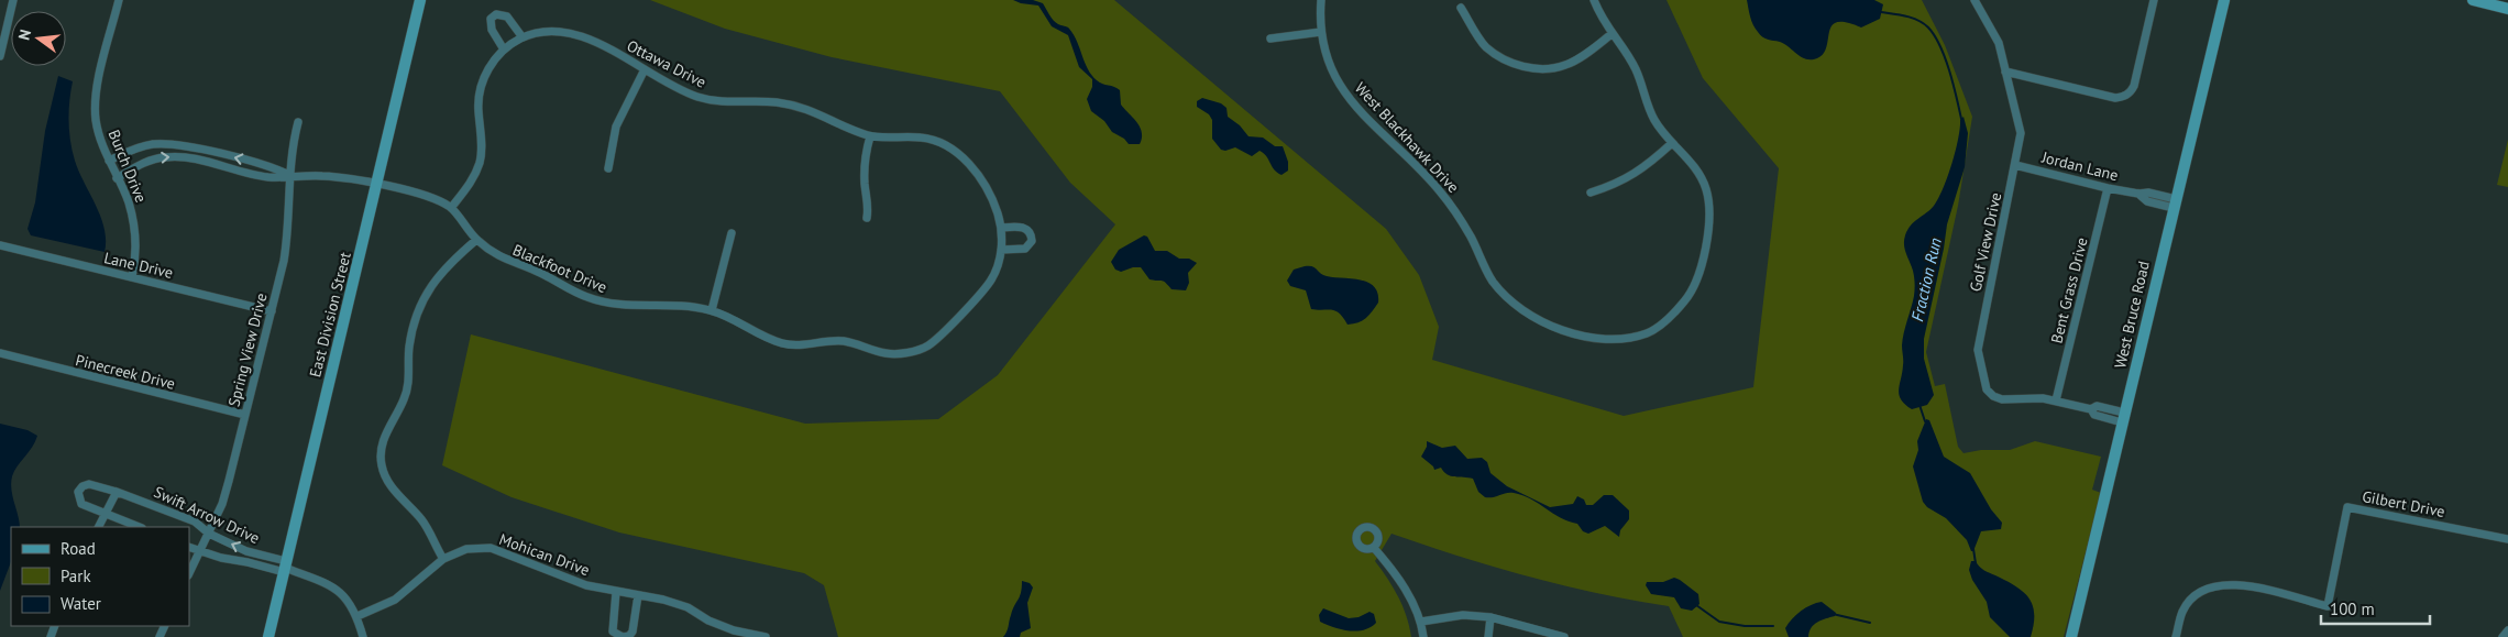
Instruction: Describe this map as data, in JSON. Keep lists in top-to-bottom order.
{
  "streets": {
    "street": [
      "Ottawa Drive",
      "West Blackhawk Drive",
      "Burch Drive",
      "Jordan Lane",
      "Golf View Drive",
      "Lane Drive",
      "Blackfoot Drive",
      "Bent Grass Drive",
      "East Division Street",
      "West Bruce Road",
      "Spring View Drive",
      "Pinecreek Drive",
      "Gilbert Drive",
      "Swift Arrow Drive",
      "Mohican Drive"
    ]
  },
  "crossings": [
    ["Ottawa Drive", "Blackfoot Drive"],
    ["Burch Drive", "Lane Drive"],
    ["Jordan Lane", "Golf View Drive"],
    ["Jordan Lane", "Bent Grass Drive"],
    ["Jordan Lane", "West Bruce Road"],
    ["Golf View Drive", "Bent Grass Drive"],
    ["Golf View Drive", "West Bruce Road"],
    ["Lane Drive", "Spring View Drive"],
    ["East Division Street", "Swift Arrow Drive"],
    ["Spring View Drive", "Pinecreek Drive"],
    ["Spring View Drive", "Swift Arrow Drive"],
    ["Swift Arrow Drive", "Mohican Drive"]
  ],
  "water": ["Fraction Run"],
  "legend": ["Road", "Park", "Water"],
  "scale_bar": "100 m",
  "north": "left"
}
